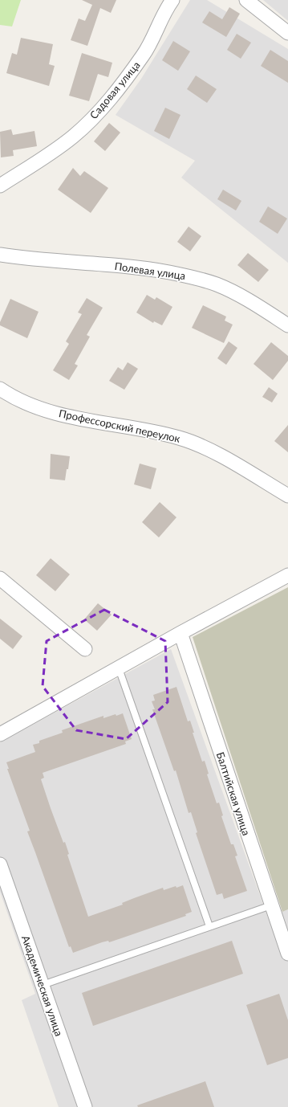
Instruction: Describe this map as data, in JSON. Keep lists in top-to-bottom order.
{
  "streets": {
    "street": [
      "Садовая улица",
      "Полевая улица",
      "Профессорский переулок",
      "Балтийская улица",
      "Академическая улица"
    ]
  }
}
